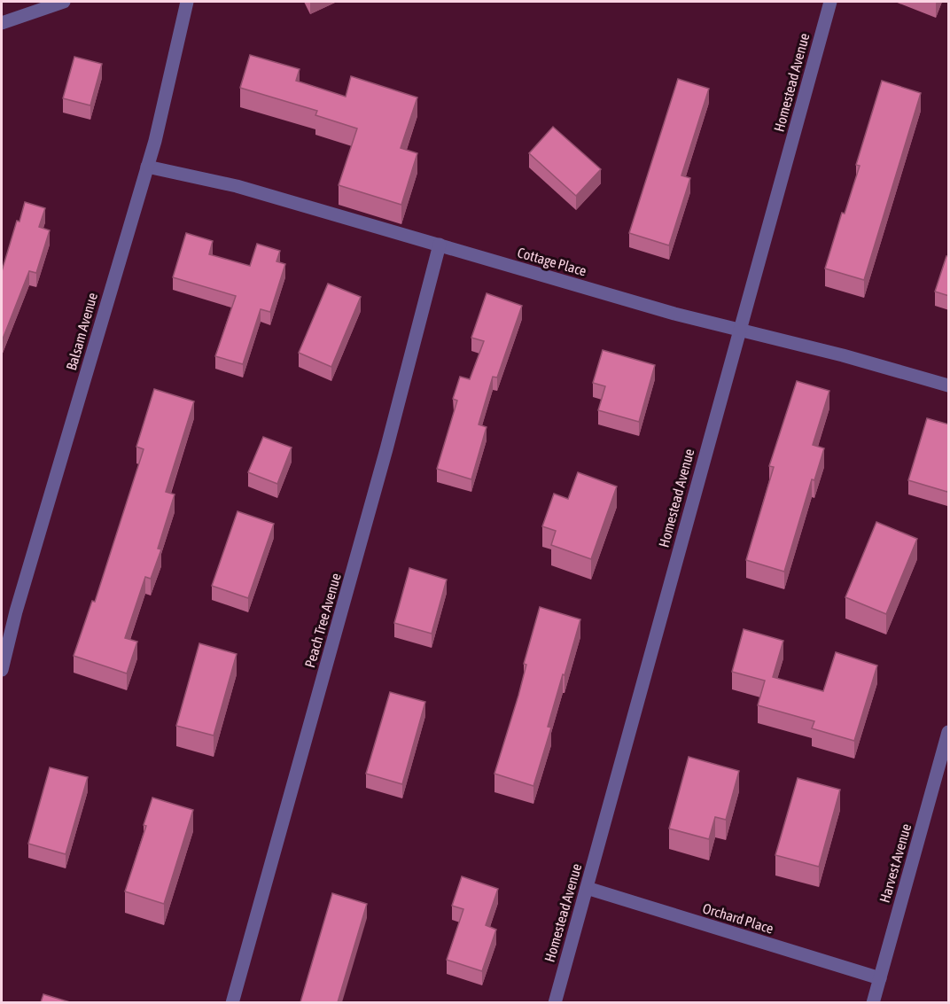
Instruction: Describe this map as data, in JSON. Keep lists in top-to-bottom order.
{
  "streets": {
    "street": [
      "Homestead Avenue",
      "Cottage Place",
      "Balsam Avenue",
      "Peach Tree Avenue",
      "Harvest Avenue",
      "Orchard Place"
    ]
  },
  "crossings": [
    ["Homestead Avenue", "Cottage Place"],
    ["Homestead Avenue", "Orchard Place"],
    ["Cottage Place", "Balsam Avenue"],
    ["Cottage Place", "Peach Tree Avenue"],
    ["Harvest Avenue", "Orchard Place"]
  ]
}
